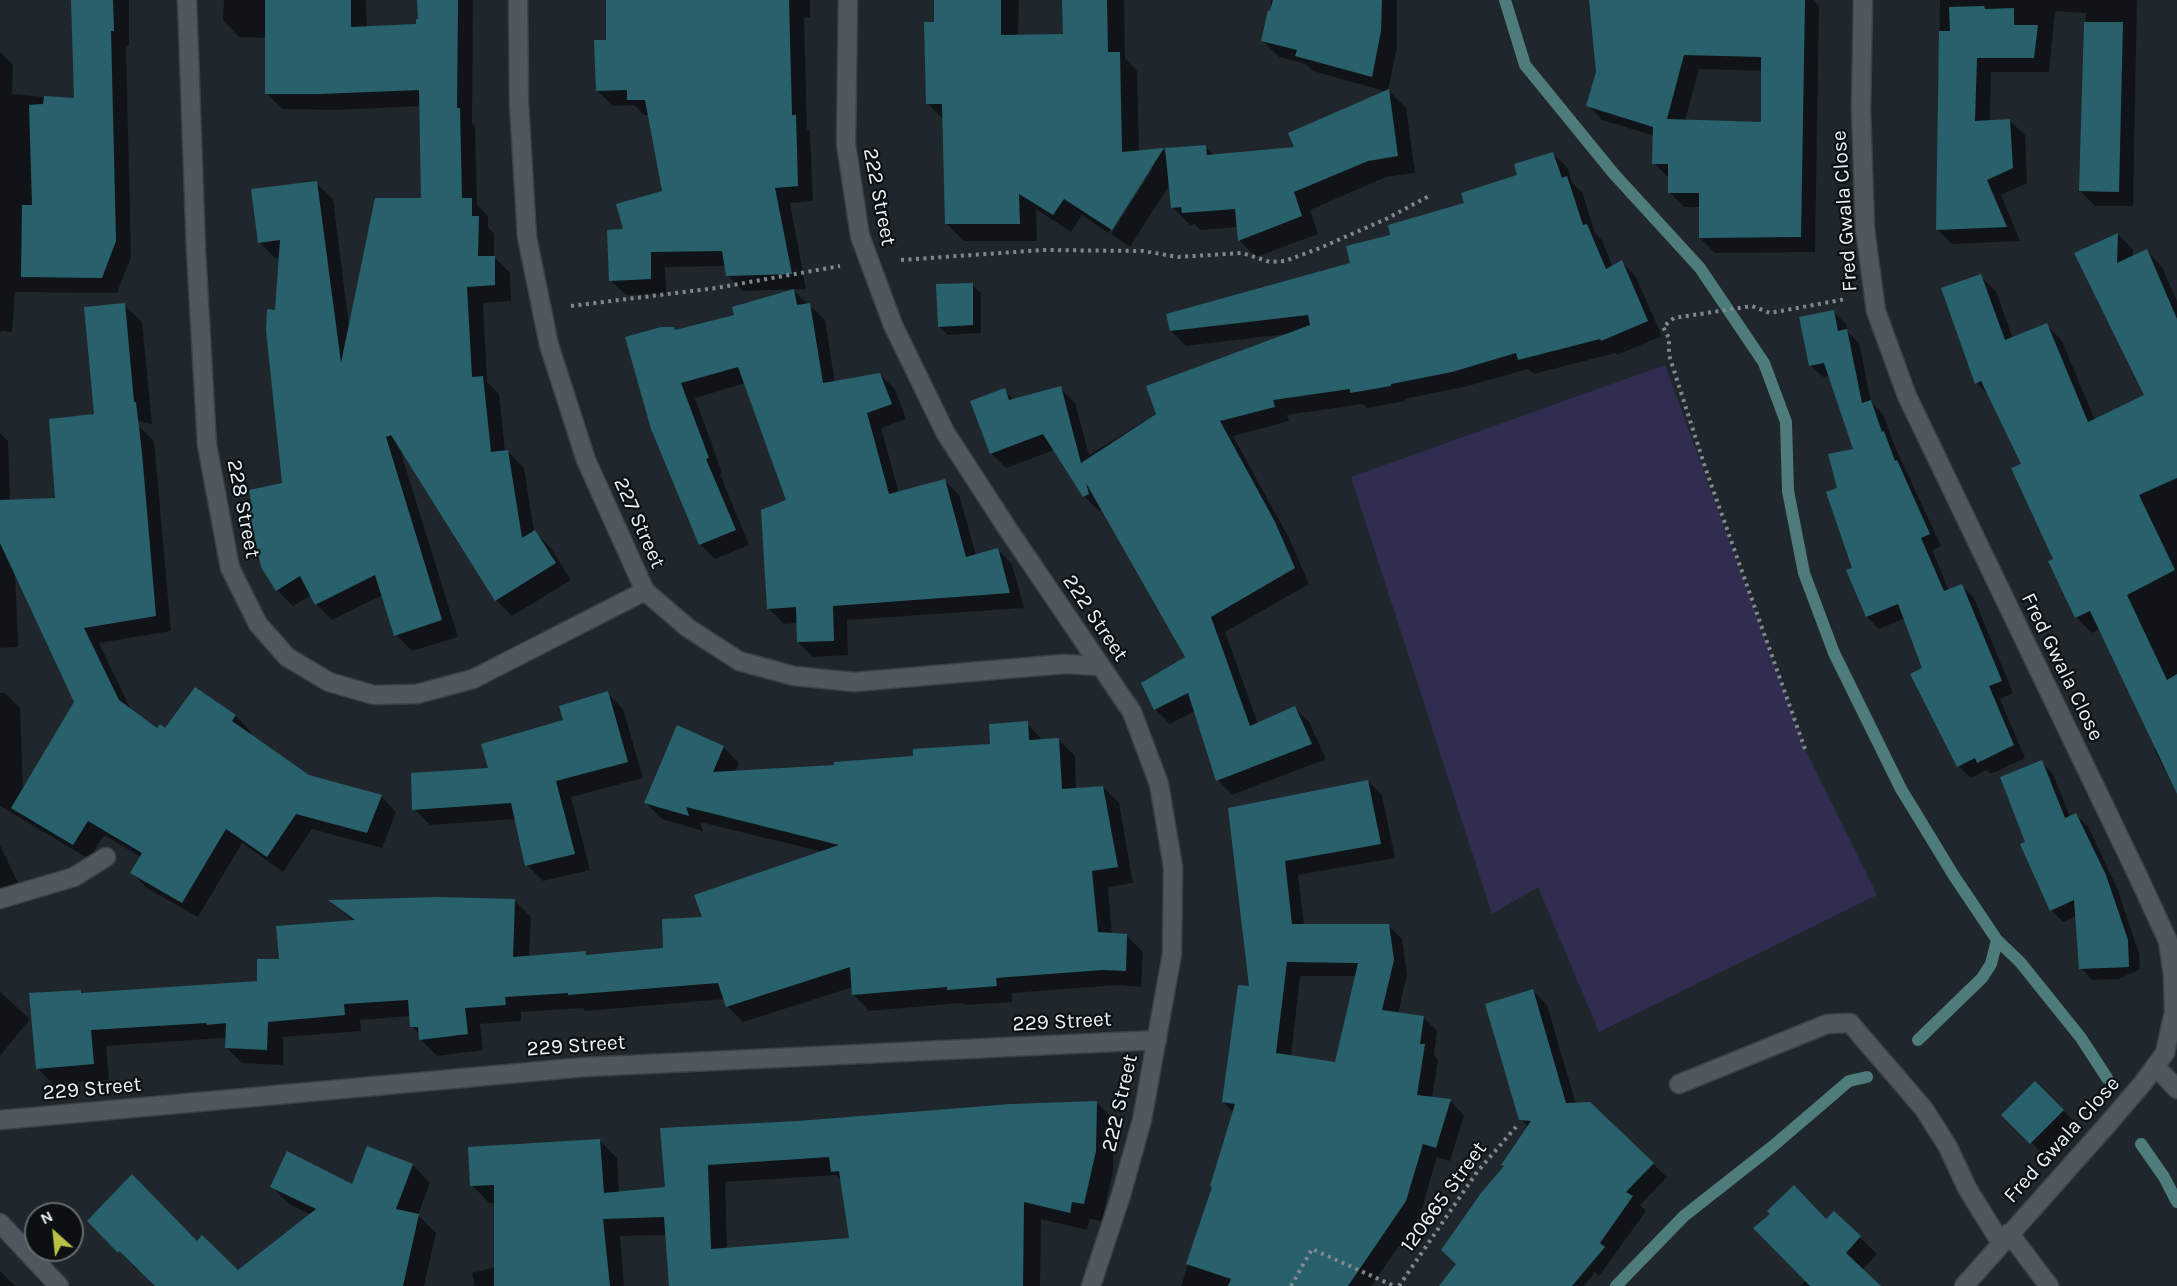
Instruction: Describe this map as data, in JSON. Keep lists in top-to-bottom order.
{
  "streets": {
    "street": [
      "222 Street",
      "Fred Gwala Close",
      "228 Street",
      "227 Street",
      "229 Street"
    ],
    "path": ["120665 Street"]
  },
  "crossings": [
    ["222 Street", "227 Street"],
    ["222 Street", "229 Street"],
    ["228 Street", "227 Street"]
  ],
  "north": "top left"
}
